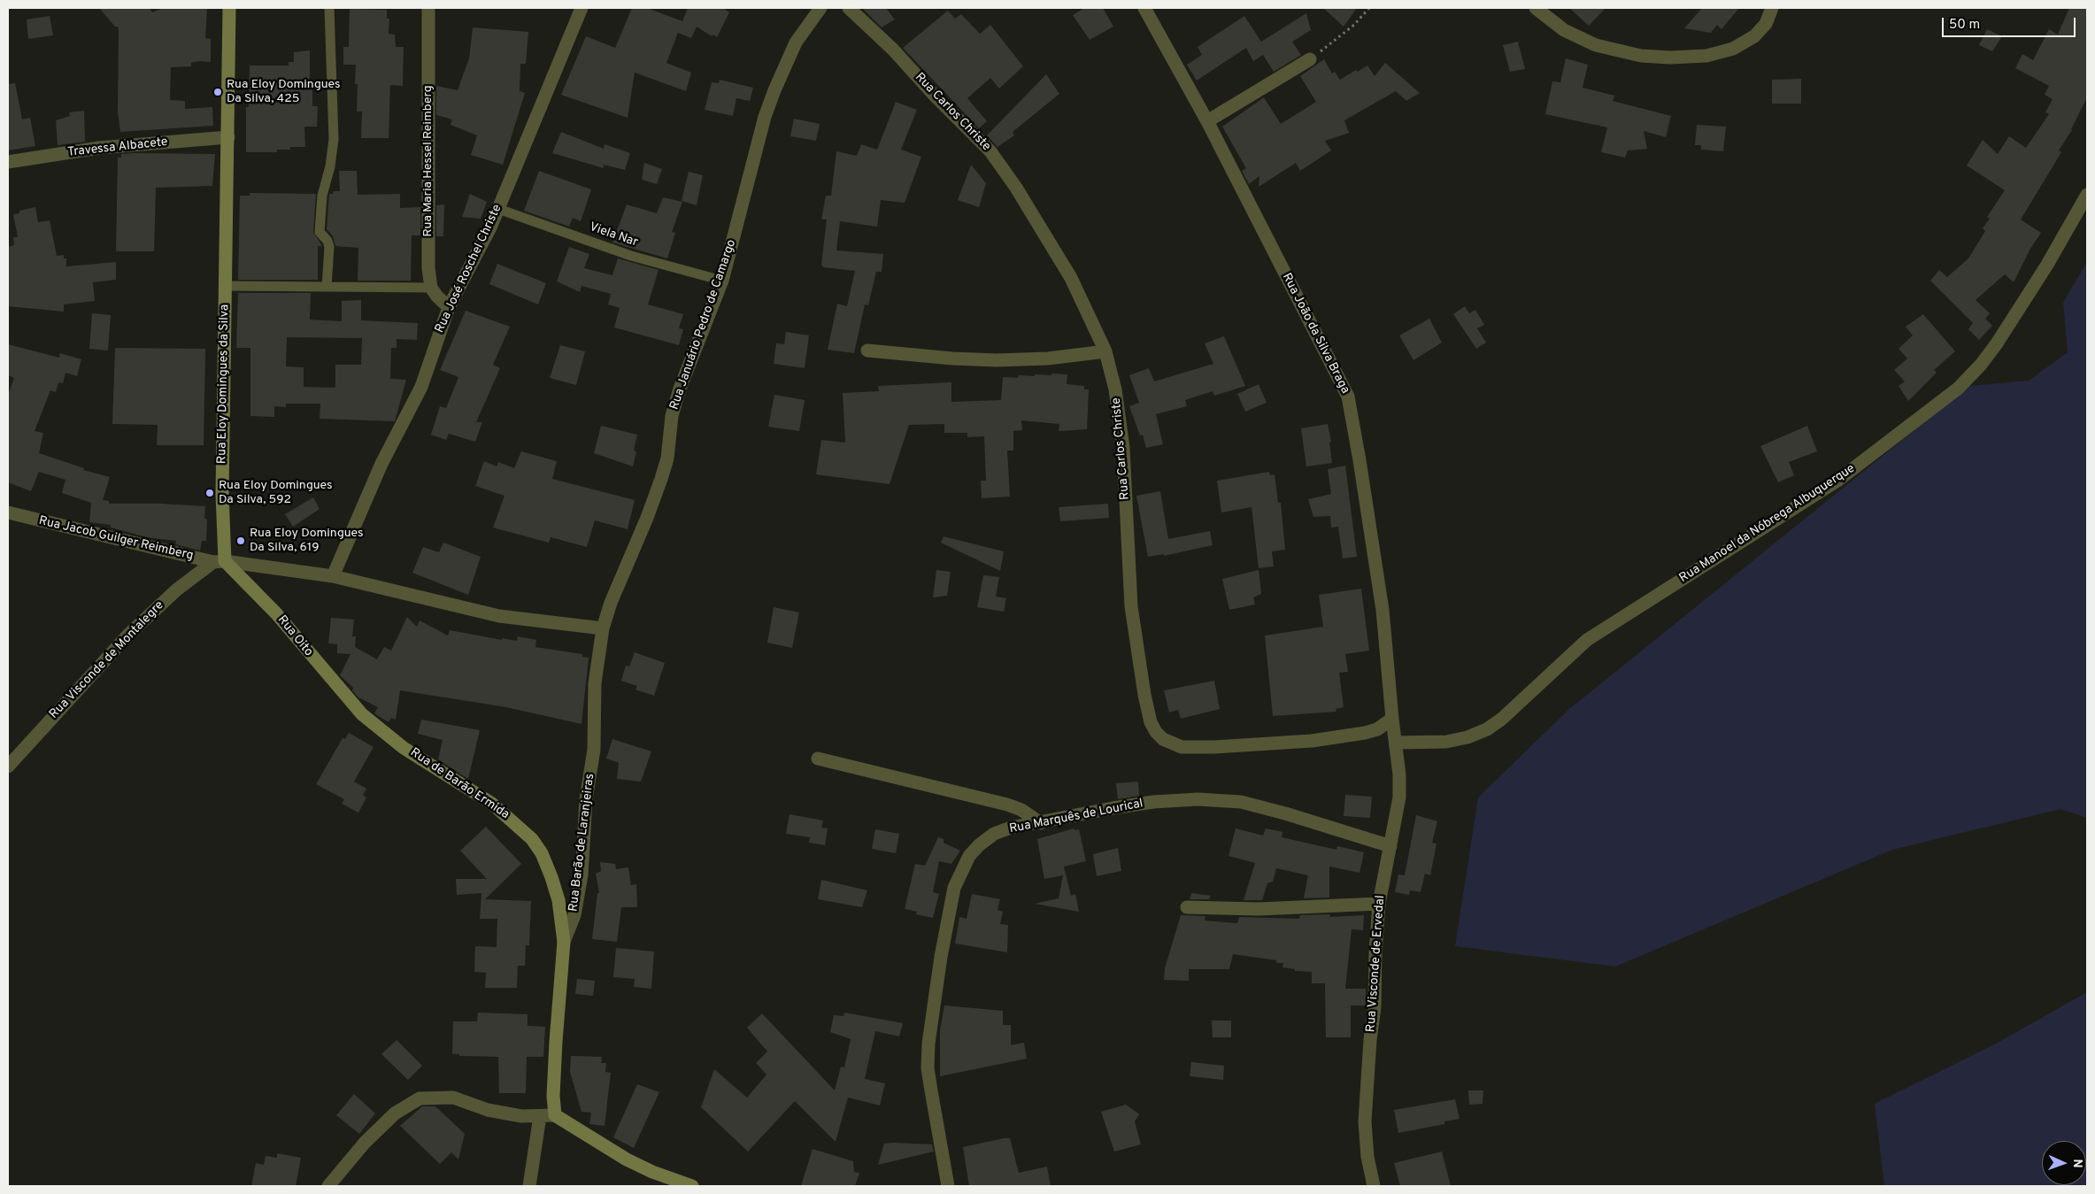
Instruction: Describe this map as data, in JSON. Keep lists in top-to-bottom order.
{
  "streets": {
    "main road": [
      "Rua Eloy Domingues da Silva",
      "Rua Oito",
      "Rua de Barão Ermida",
      "Rua Barão de Laranjeiras"
    ],
    "street": [
      "Rua Carlos Christe",
      "Travessa Albacete",
      "Rua Maria Hessel Reimberg",
      "Rua José Roschel Christe",
      "Rua Januário Pedro de Camargo",
      "Rua João da Silva Braga",
      "Rua Manoel da Nóbrega Albuquerque",
      "Rua Jacob Guilger Reimberg",
      "Rua Visconde de Montalegre",
      "Rua Marquês de Lourical",
      "Rua Visconde de Ervedal"
    ],
    "lane": ["Viela Nar"]
  },
  "crossings": [
    ["Rua Carlos Christe", "Rua João da Silva Braga"],
    ["Travessa Albacete", "Rua Eloy Domingues da Silva"],
    ["Viela Nar", "Rua José Roschel Christe"],
    ["Viela Nar", "Rua Januário Pedro de Camargo"],
    ["Rua Januário Pedro de Camargo", "Rua Barão de Laranjeiras"],
    ["Rua João da Silva Braga", "Rua Manoel da Nóbrega Albuquerque"],
    ["Rua João da Silva Braga", "Rua Visconde de Ervedal"],
    ["Rua Eloy Domingues da Silva", "Rua Jacob Guilger Reimberg"],
    ["Rua Eloy Domingues da Silva", "Rua Oito"],
    ["Rua Eloy Domingues da Silva", "Rua Visconde de Montalegre"],
    ["Rua Manoel da Nóbrega Albuquerque", "Rua Visconde de Ervedal"],
    ["Rua Jacob Guilger Reimberg", "Rua Oito"],
    ["Rua Jacob Guilger Reimberg", "Rua Visconde de Montalegre"],
    ["Rua Oito", "Rua Visconde de Montalegre"],
    ["Rua Oito", "Rua de Barão Ermida"],
    ["Rua de Barão Ermida", "Rua Barão de Laranjeiras"],
    ["Rua Marquês de Lourical", "Rua Visconde de Ervedal"]
  ],
  "places": ["Rua Eloy Domingues Da Silva, 425", "Rua Eloy Domingues Da Silva, 592", "Rua Eloy Domingues Da Silva, 619"],
  "scale_bar": "50 m",
  "north": "right"
}
